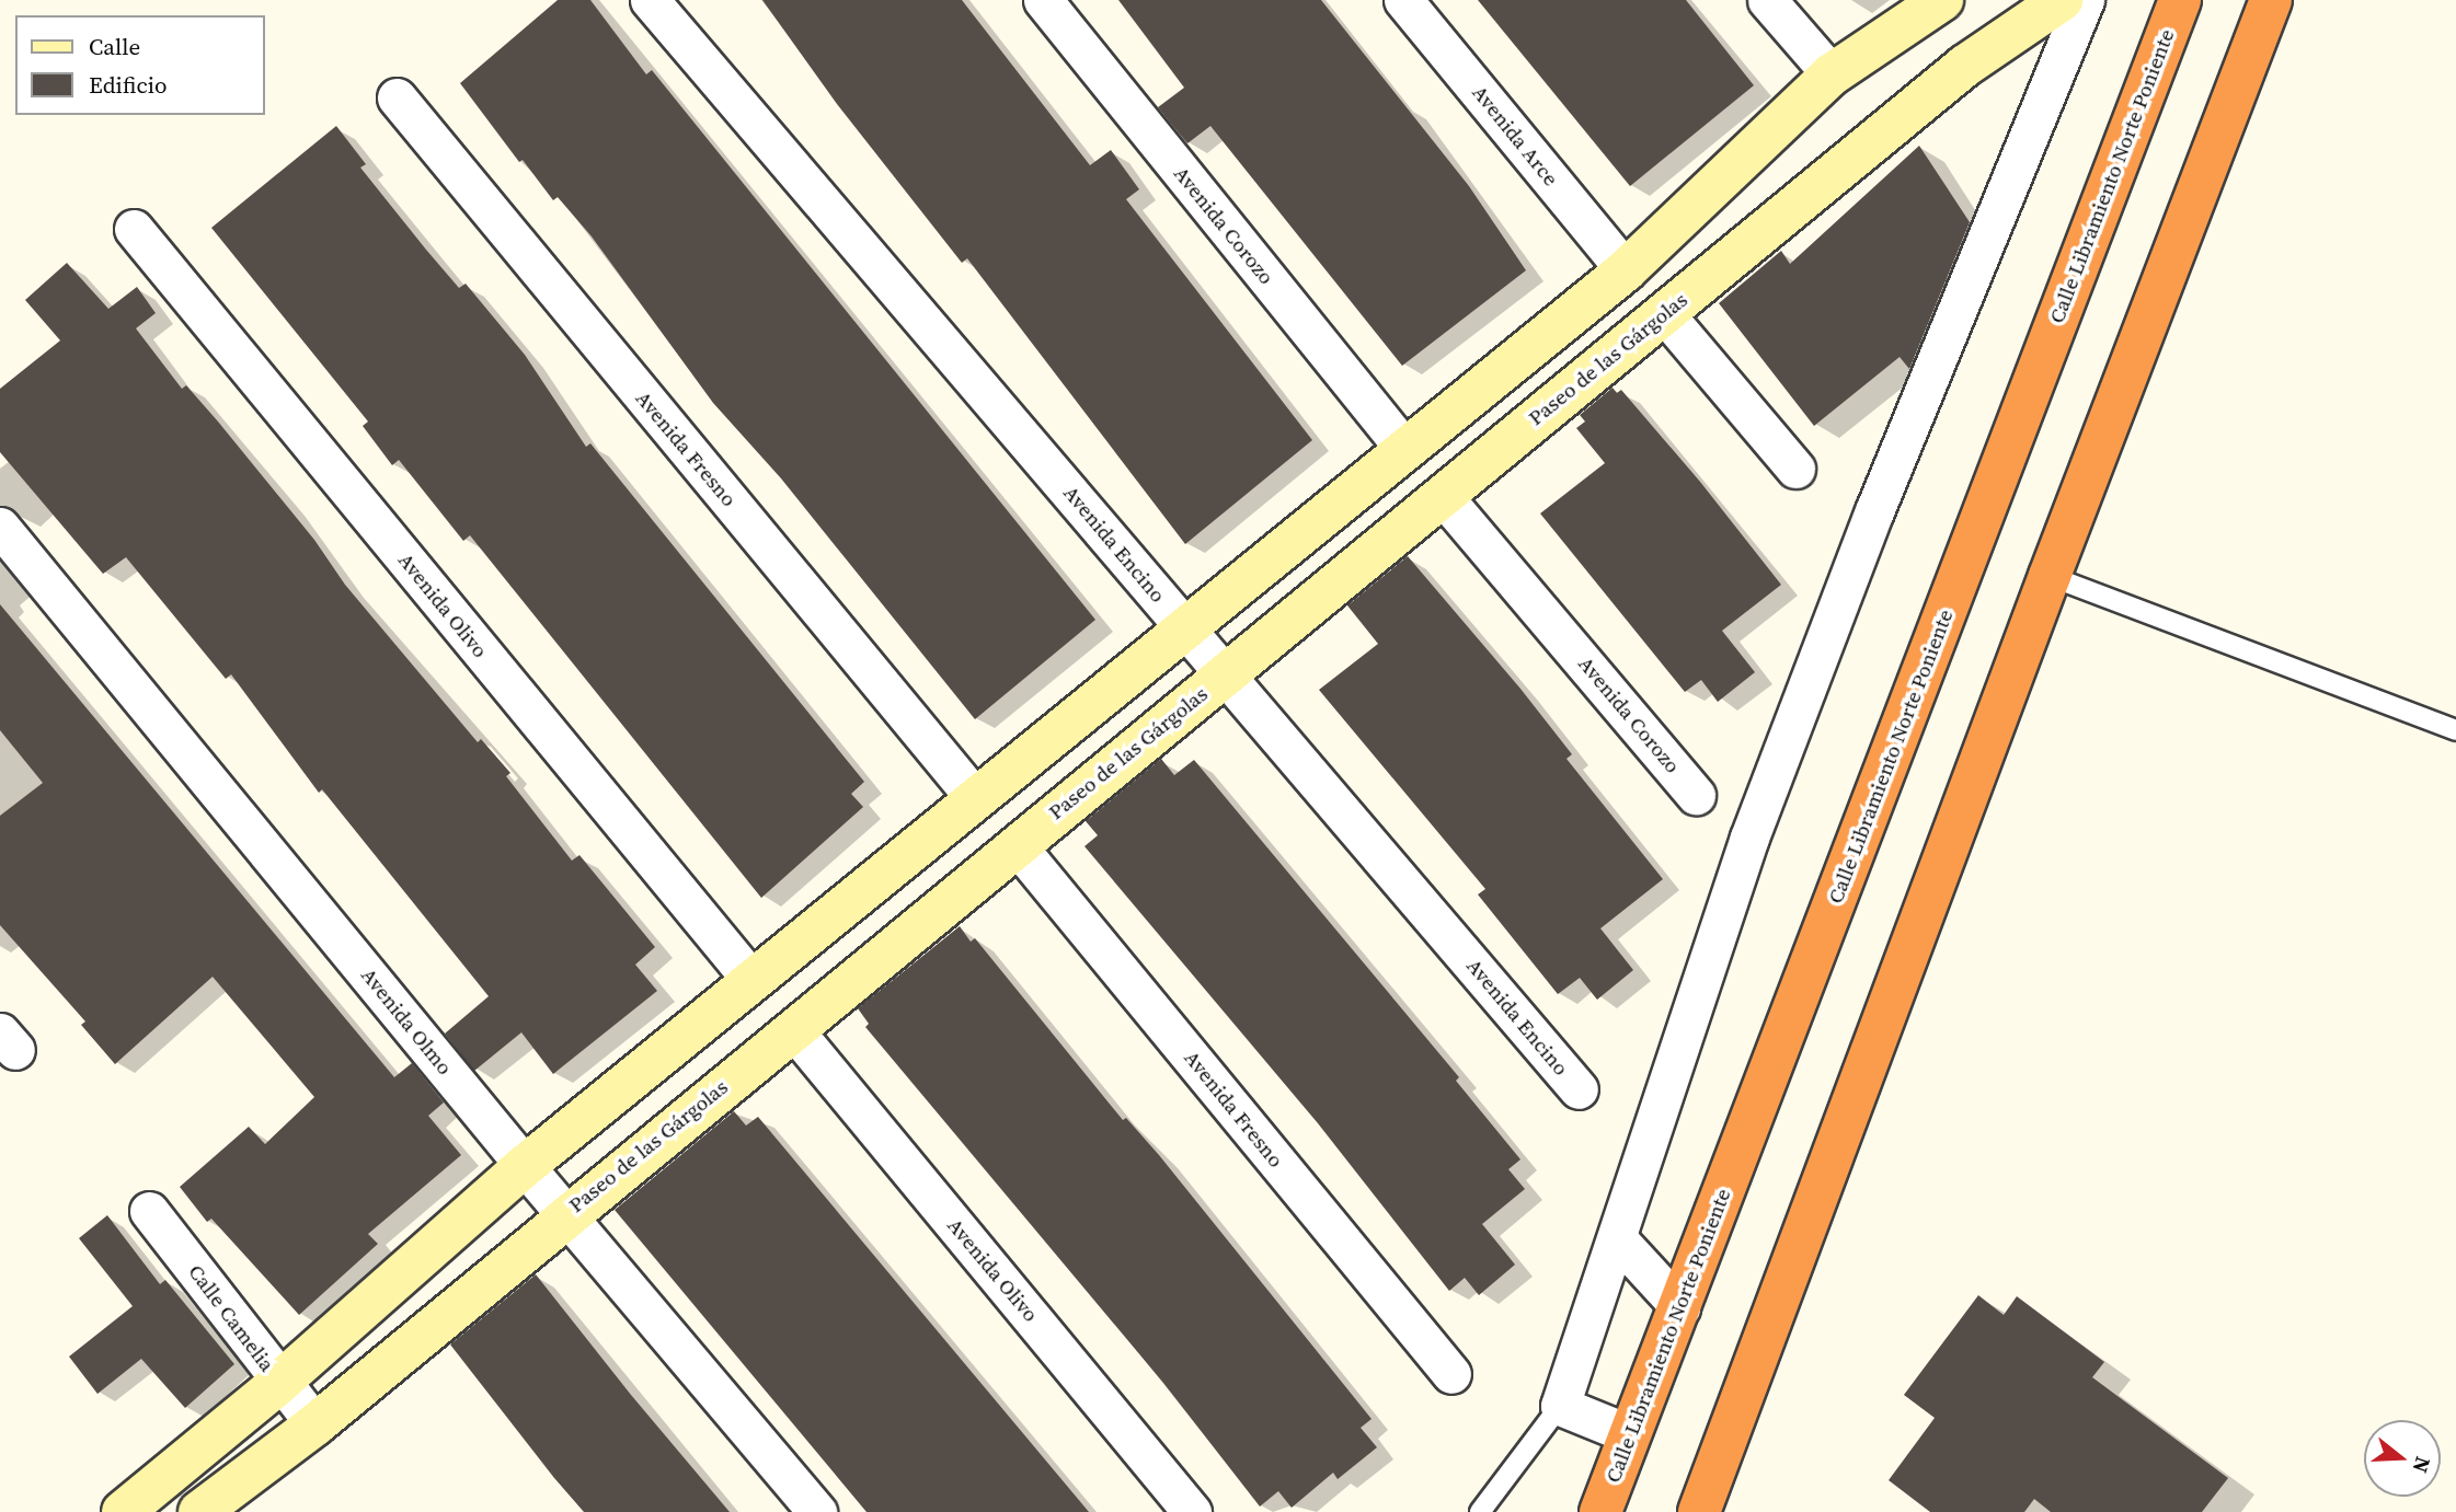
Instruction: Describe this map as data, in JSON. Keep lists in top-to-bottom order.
{
  "streets": {
    "highway": ["Calle Libramiento Norte Poniente"],
    "street": [
      "Avenida Arce",
      "Avenida Corozo",
      "Paseo de las Gárgolas",
      "Avenida Fresno",
      "Avenida Encino",
      "Avenida Olivo",
      "Avenida Olmo",
      "Calle Camelia"
    ]
  },
  "crossings": [
    ["Avenida Corozo", "Paseo de las Gárgolas"],
    ["Paseo de las Gárgolas", "Avenida Fresno"],
    ["Paseo de las Gárgolas", "Avenida Encino"],
    ["Paseo de las Gárgolas", "Avenida Olivo"],
    ["Paseo de las Gárgolas", "Avenida Olmo"],
    ["Paseo de las Gárgolas", "Calle Camelia"]
  ],
  "legend": ["Calle", "Edificio"],
  "north": "right"
}
